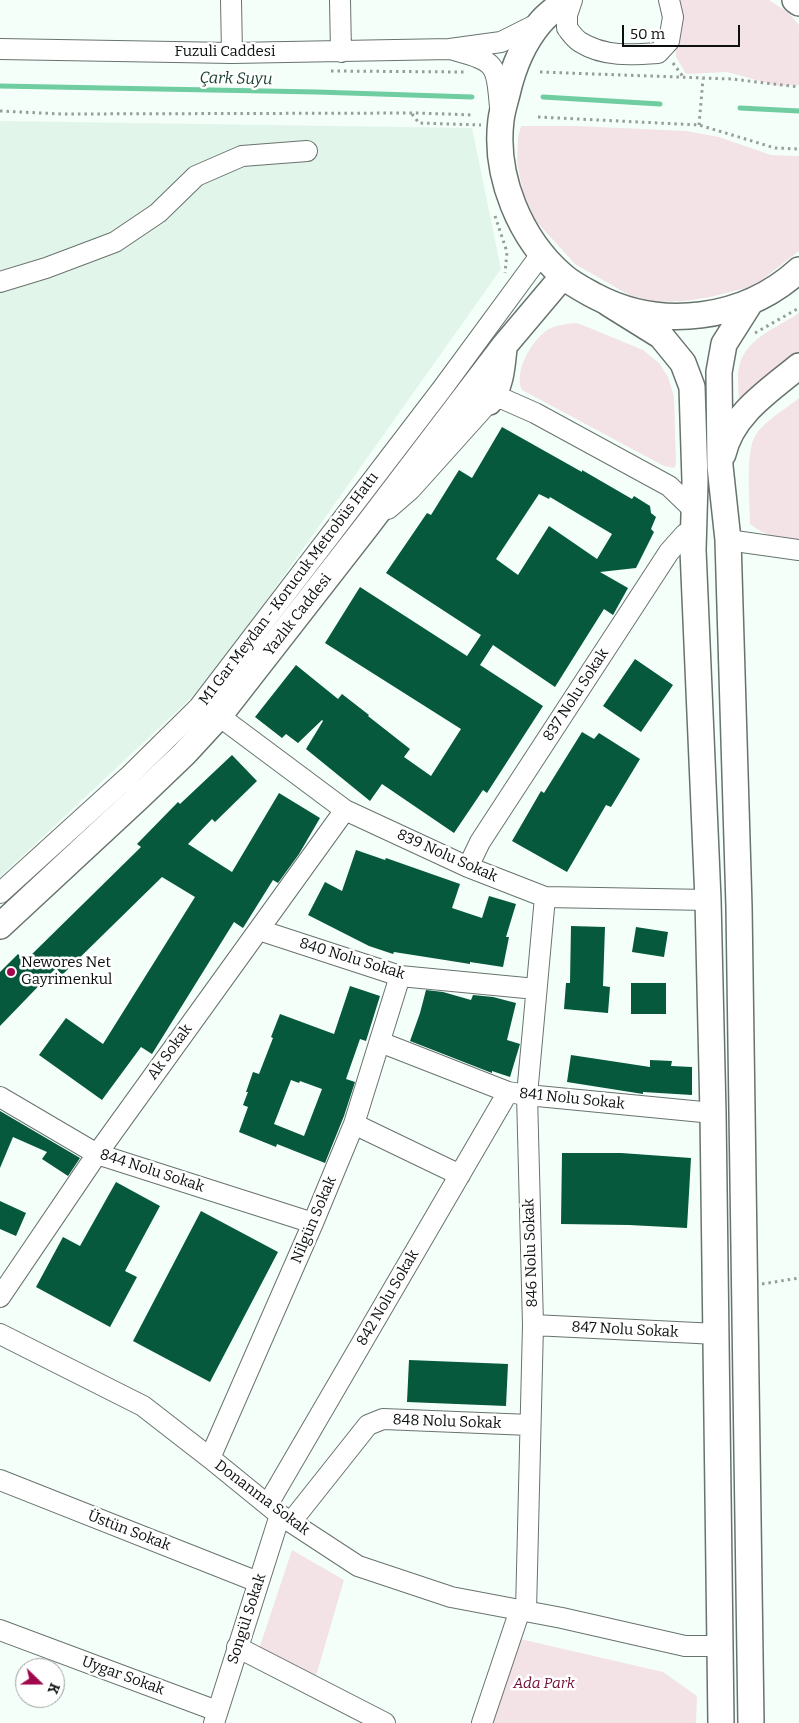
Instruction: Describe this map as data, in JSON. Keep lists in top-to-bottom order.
{
  "streets": {
    "main road": ["Yazlık Caddesi"],
    "street": [
      "Fuzuli Caddesi",
      "M1 Gar Meydan - Korucuk Metrobüs Hattı",
      "837 Nolu Sokak",
      "839 Nolu Sokak",
      "840 Nolu Sokak",
      "Ak Sokak",
      "841 Nolu Sokak",
      "844 Nolu Sokak",
      "Nilgün Sokak",
      "846 Nolu Sokak",
      "842 Nolu Sokak",
      "847 Nolu Sokak",
      "848 Nolu Sokak",
      "Donanma Sokak",
      "Üstün Sokak",
      "Songül Sokak",
      "Uygar Sokak"
    ]
  },
  "crossings": [
    ["Yazlık Caddesi", "839 Nolu Sokak"],
    ["837 Nolu Sokak", "839 Nolu Sokak"],
    ["839 Nolu Sokak", "Ak Sokak"],
    ["839 Nolu Sokak", "846 Nolu Sokak"],
    ["840 Nolu Sokak", "Ak Sokak"],
    ["840 Nolu Sokak", "Nilgün Sokak"],
    ["840 Nolu Sokak", "846 Nolu Sokak"],
    ["Ak Sokak", "844 Nolu Sokak"],
    ["841 Nolu Sokak", "Nilgün Sokak"],
    ["841 Nolu Sokak", "846 Nolu Sokak"],
    ["841 Nolu Sokak", "842 Nolu Sokak"],
    ["844 Nolu Sokak", "Nilgün Sokak"],
    ["Nilgün Sokak", "Donanma Sokak"],
    ["846 Nolu Sokak", "842 Nolu Sokak"],
    ["846 Nolu Sokak", "847 Nolu Sokak"],
    ["846 Nolu Sokak", "848 Nolu Sokak"],
    ["846 Nolu Sokak", "Donanma Sokak"],
    ["842 Nolu Sokak", "848 Nolu Sokak"],
    ["842 Nolu Sokak", "Donanma Sokak"],
    ["842 Nolu Sokak", "Songül Sokak"],
    ["848 Nolu Sokak", "Donanma Sokak"],
    ["848 Nolu Sokak", "Songül Sokak"],
    ["Donanma Sokak", "Songül Sokak"],
    ["Üstün Sokak", "Songül Sokak"],
    ["Songül Sokak", "Uygar Sokak"]
  ],
  "water": ["Çark Suyu"],
  "parks": ["Ada Park"],
  "places": ["Newores Net Gayrimenkul"],
  "scale_bar": "50 m",
  "north": "right"
}
